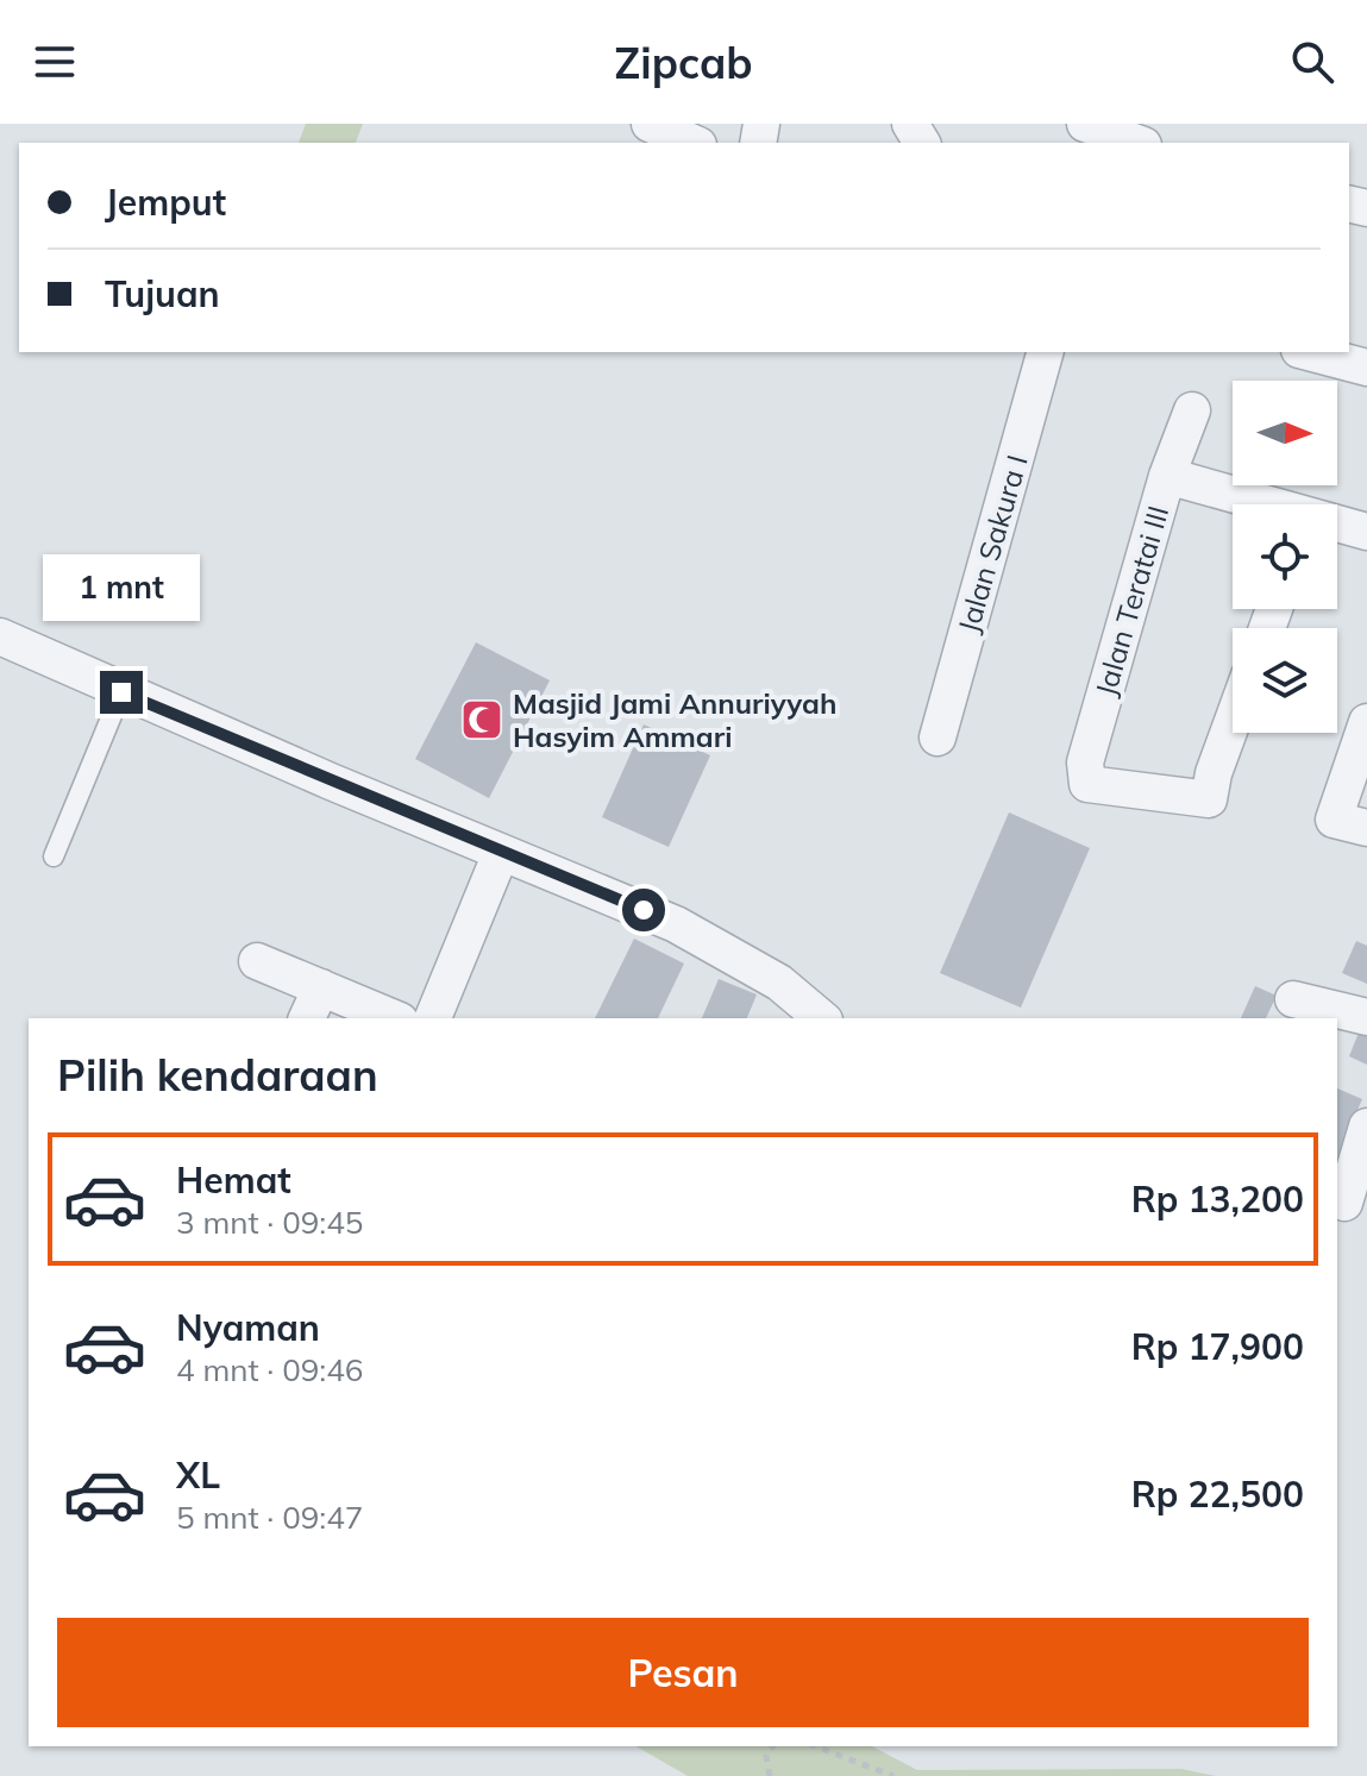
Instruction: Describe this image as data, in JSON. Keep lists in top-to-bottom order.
{
  "streets": {
    "street": ["Jalan Sakura I", "Jalan Teratai III"]
  },
  "places": {
    "mosque": ["Masjid Jami Annuriyyah Hasyim Ammari"]
  },
  "north": "right",
  "page": {
    "header": "Zipcab",
    "banner": ["Jemput", "Tujuan"],
    "bubble": "1 mnt",
    "heading": "Pilih kendaraan",
    "list": [
      {
        "name": "Hemat",
        "note": "3 mnt · 09:45",
        "value": "Rp 13,200"
      },
      {
        "name": "Nyaman",
        "note": "4 mnt · 09:46",
        "value": "Rp 17,900"
      },
      {
        "name": "XL",
        "note": "5 mnt · 09:47",
        "value": "Rp 22,500"
      }
    ],
    "buttons": "Pesan"
  }
}
